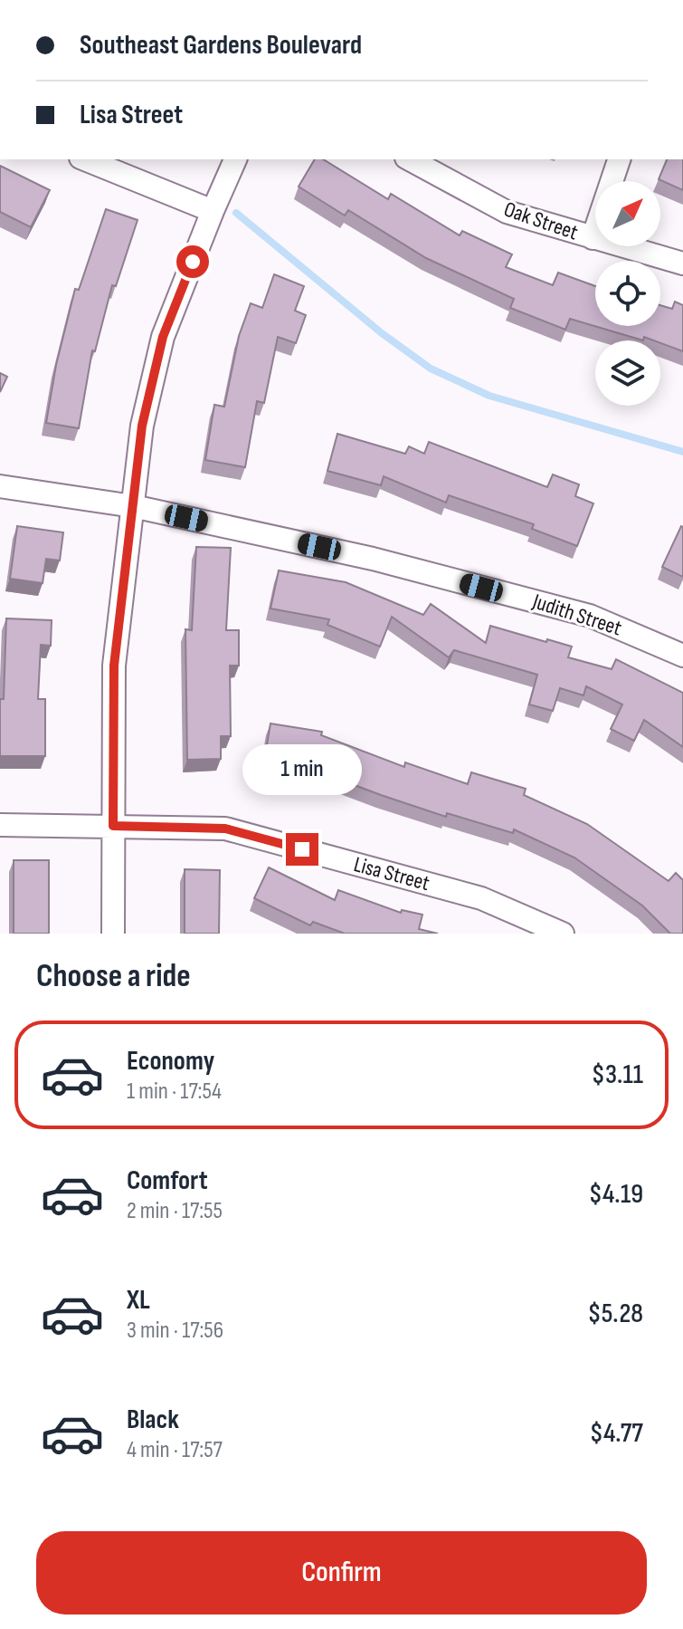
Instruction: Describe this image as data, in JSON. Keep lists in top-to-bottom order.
{
  "streets": {
    "street": ["Oak Street", "Judith Street", "Lisa Street"]
  },
  "north": "top right",
  "page": {
    "banner": ["Southeast Gardens Boulevard", "Lisa Street"],
    "bubble": "1 min",
    "heading": "Choose a ride",
    "list": [
      {
        "name": "Economy",
        "note": "1 min · 17:54",
        "value": "$3.11"
      },
      {
        "name": "Comfort",
        "note": "2 min · 17:55",
        "value": "$4.19"
      },
      {
        "name": "XL",
        "note": "3 min · 17:56",
        "value": "$5.28"
      },
      {
        "name": "Black",
        "note": "4 min · 17:57",
        "value": "$4.77"
      }
    ],
    "buttons": "Confirm"
  }
}
